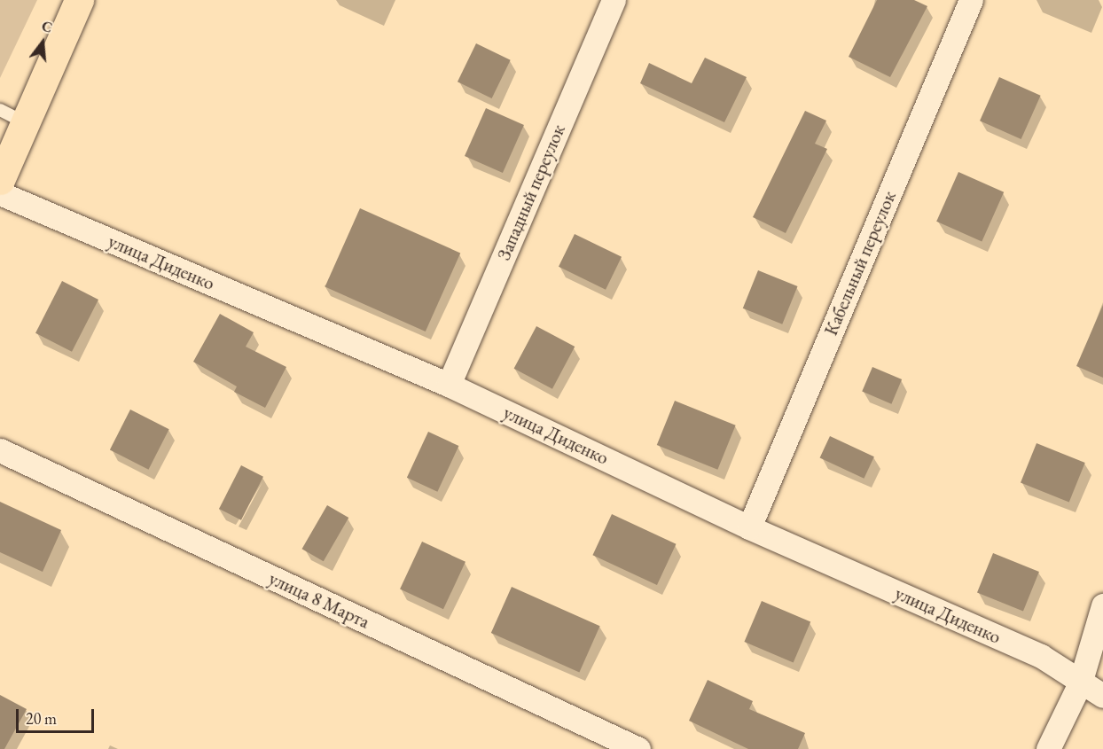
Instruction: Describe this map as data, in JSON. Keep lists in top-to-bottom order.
{
  "streets": {
    "street": [
      "Западный переулок",
      "улица Диденко",
      "Кабельный переулок",
      "улица 8 Марта"
    ]
  },
  "crossings": [
    ["Западный переулок", "улица Диденко"],
    ["улица Диденко", "Кабельный переулок"]
  ],
  "scale_bar": "20 m",
  "north": "top"
}
